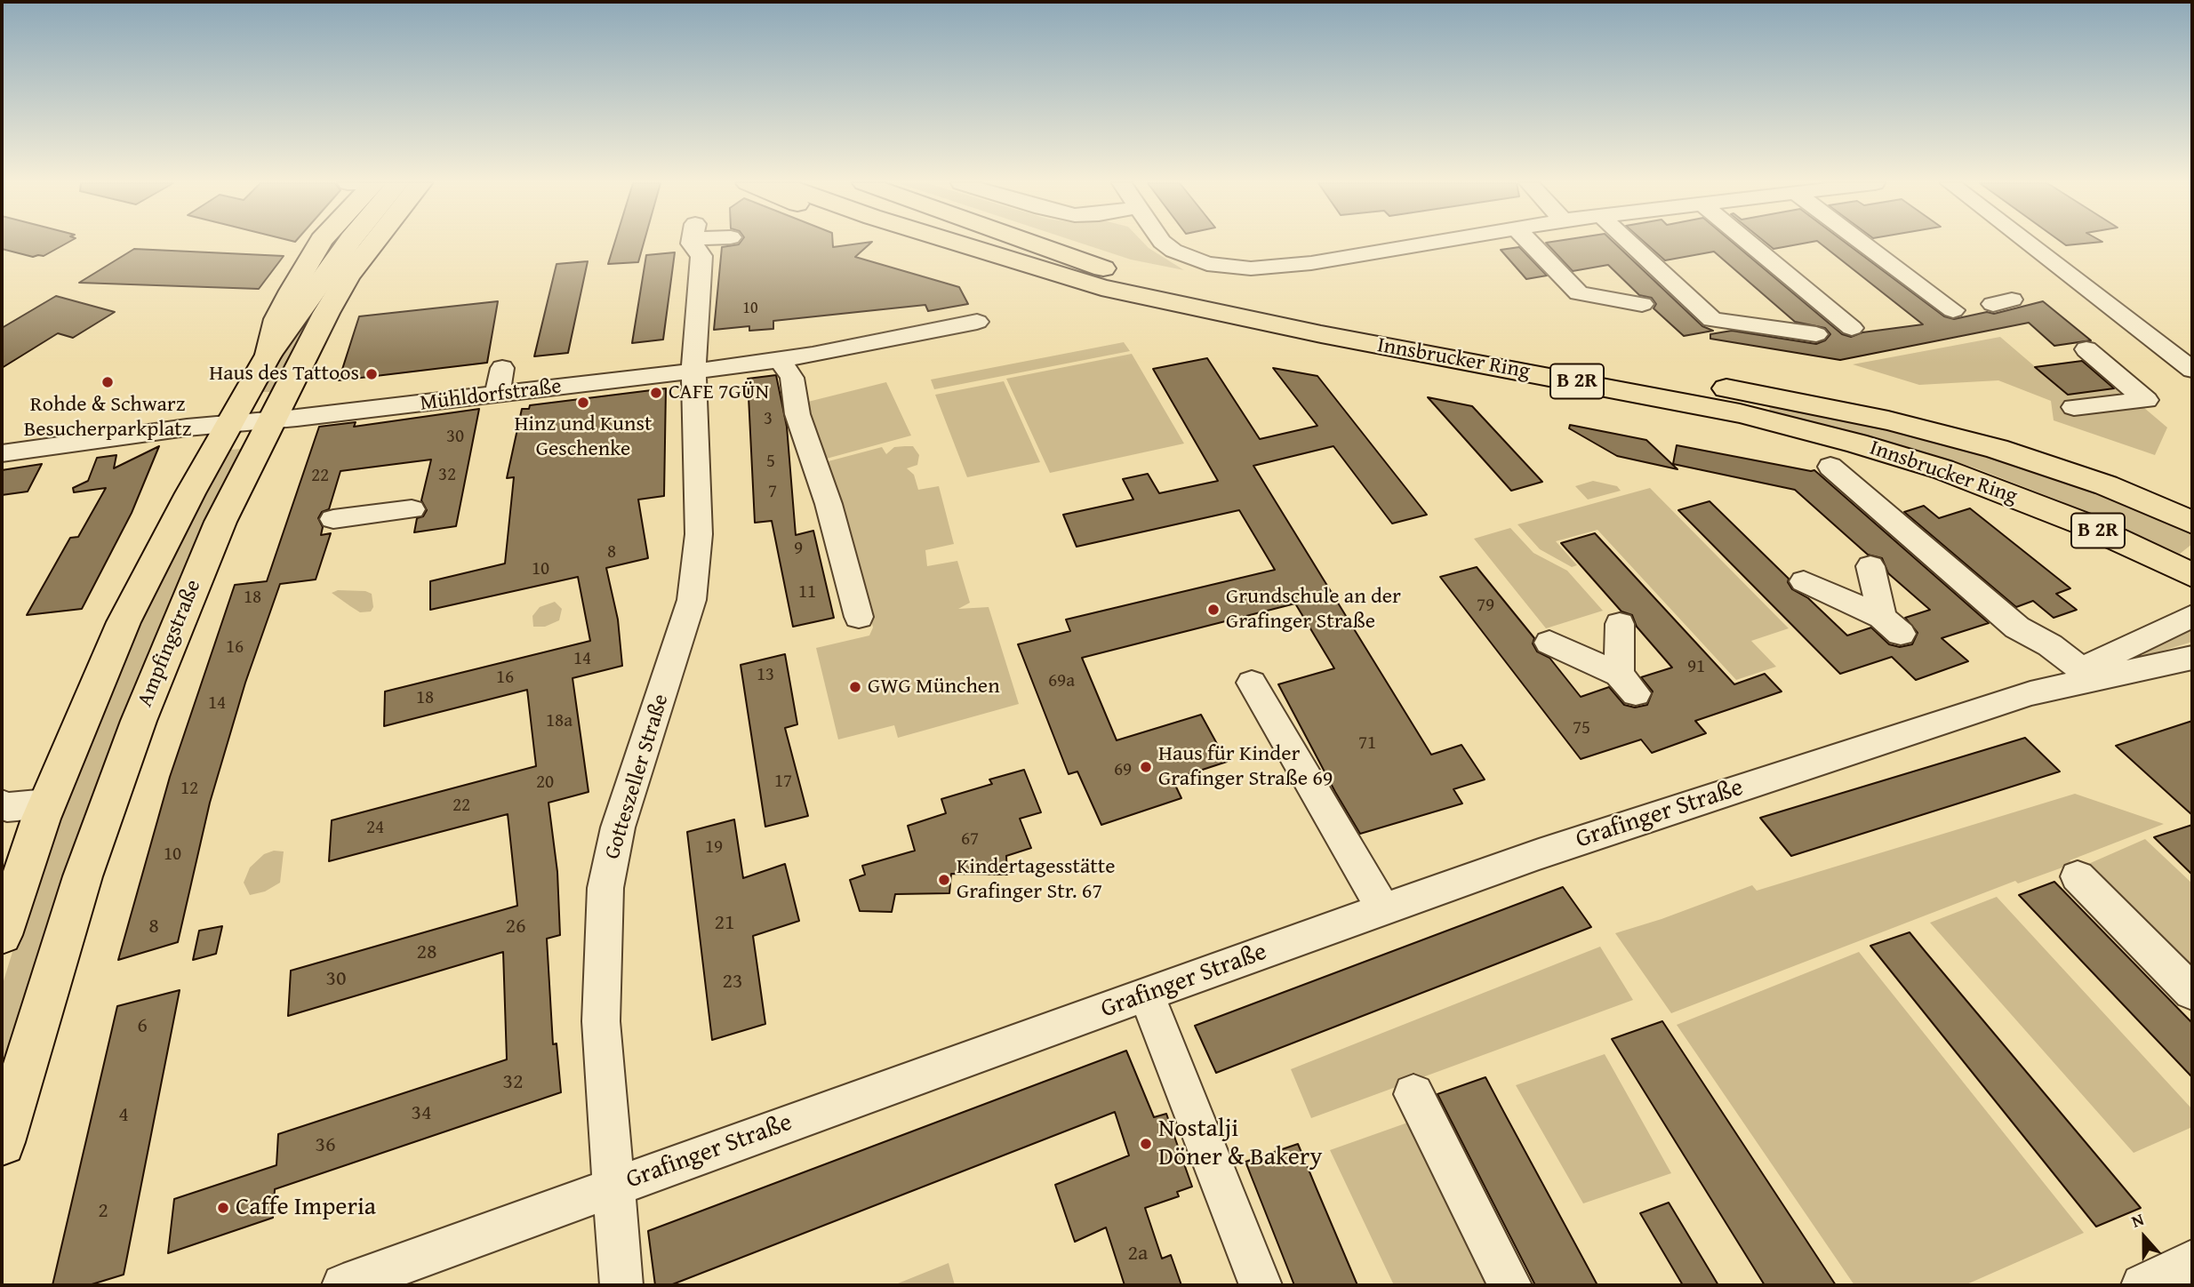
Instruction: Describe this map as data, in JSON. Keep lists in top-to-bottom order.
{
  "streets": {
    "main road": ["Innsbrucker Ring", "B 2R", "Ampfingstraße"],
    "street": ["Mühldorfstraße", "Gotteszeller Straße", "Grafinger Straße"]
  },
  "crossings": [
    ["Mühldorfstraße", "Ampfingstraße"],
    ["Mühldorfstraße", "Gotteszeller Straße"],
    ["Gotteszeller Straße", "Grafinger Straße"]
  ],
  "places": [
    "Haus des Tattoos",
    "Rohde & Schwarz Besucherparkplatz",
    "CAFE 7GÜN",
    "Hinz und Kunst Geschenke",
    "Grundschule an der Grafinger Straße",
    "GWG München",
    "Haus für Kinder Grafinger Straße 69",
    "Kindertagesstätte Grafinger Str. 67",
    "Nostalji Döner & Bakery",
    "Caffe Imperia"
  ],
  "house_numbers": [
    "10",
    "3",
    "30",
    "5",
    "32",
    "22",
    "7",
    "9",
    "8",
    "10",
    "11",
    "18",
    "79",
    "16",
    "14",
    "91",
    "13",
    "16",
    "69a",
    "18",
    "14",
    "18a",
    "75",
    "71",
    "69",
    "17",
    "20",
    "12",
    "22",
    "24",
    "67",
    "19",
    "10",
    "21",
    "8",
    "26",
    "28",
    "30",
    "23",
    "6",
    "32",
    "34",
    "4",
    "36",
    "2",
    "2a"
  ],
  "north": "top"
}
